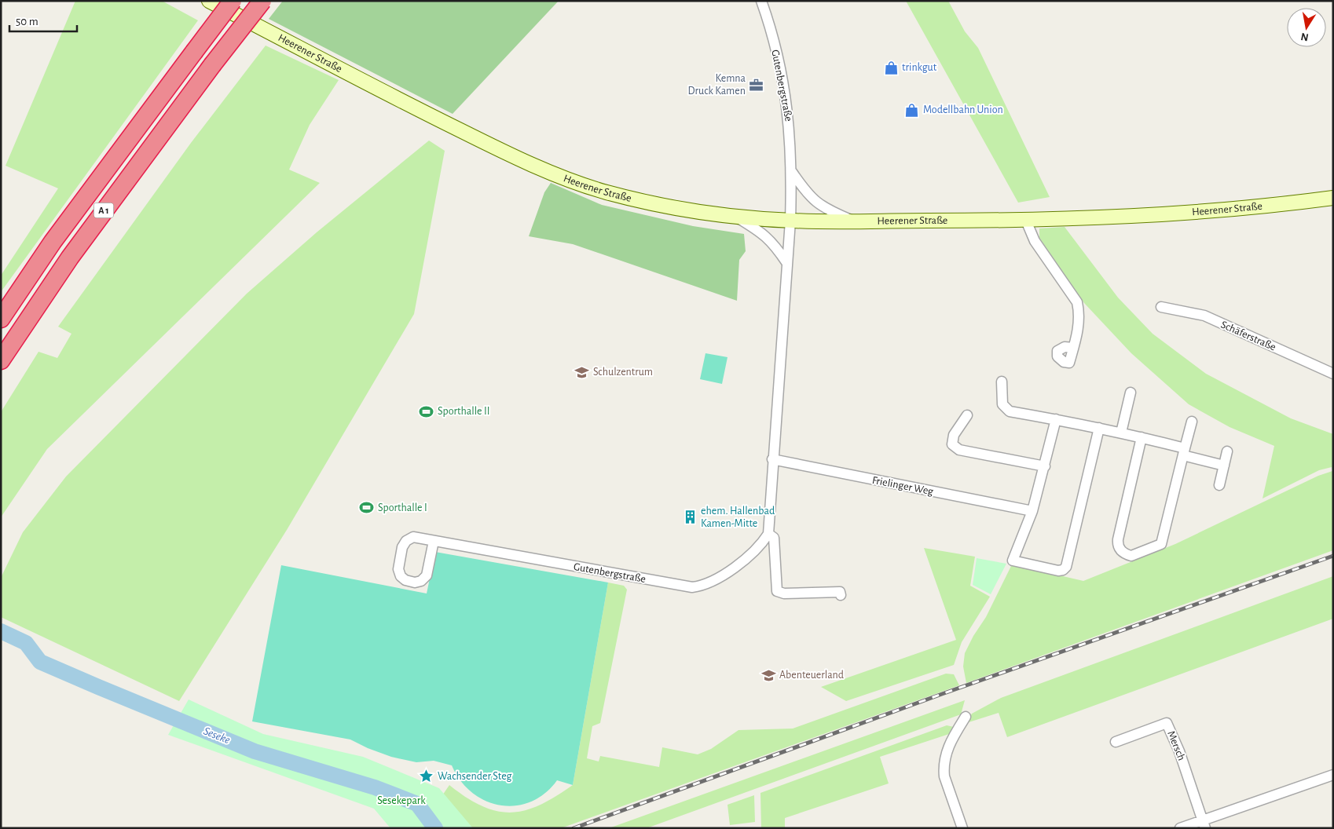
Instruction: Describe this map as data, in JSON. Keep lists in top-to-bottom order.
{
  "streets": {
    "highway": ["A 1"],
    "main road": ["Heerener Straße"],
    "street": [
      "Gutenbergstraße",
      "Schäferstraße",
      "Frielinger Weg",
      "Mersch"
    ]
  },
  "crossings": [
    ["Heerener Straße", "Gutenbergstraße"],
    ["Gutenbergstraße", "Frielinger Weg"]
  ],
  "water": ["Seseke"],
  "parks": ["Sesekepark"],
  "places": {
    "shop": ["trinkgut", "Modellbahn Union"],
    "office": ["Kemna Druck Kamen"],
    "school or university": ["Schulzentrum", "Abenteuerland"],
    "sports": ["Sporthalle II", "Sporthalle I"],
    "building": ["ehem. Hallenbad Kamen-Mitte"],
    "place": ["Wachsender Steg"]
  },
  "scale_bar": "50 m",
  "north": "bottom"
}
